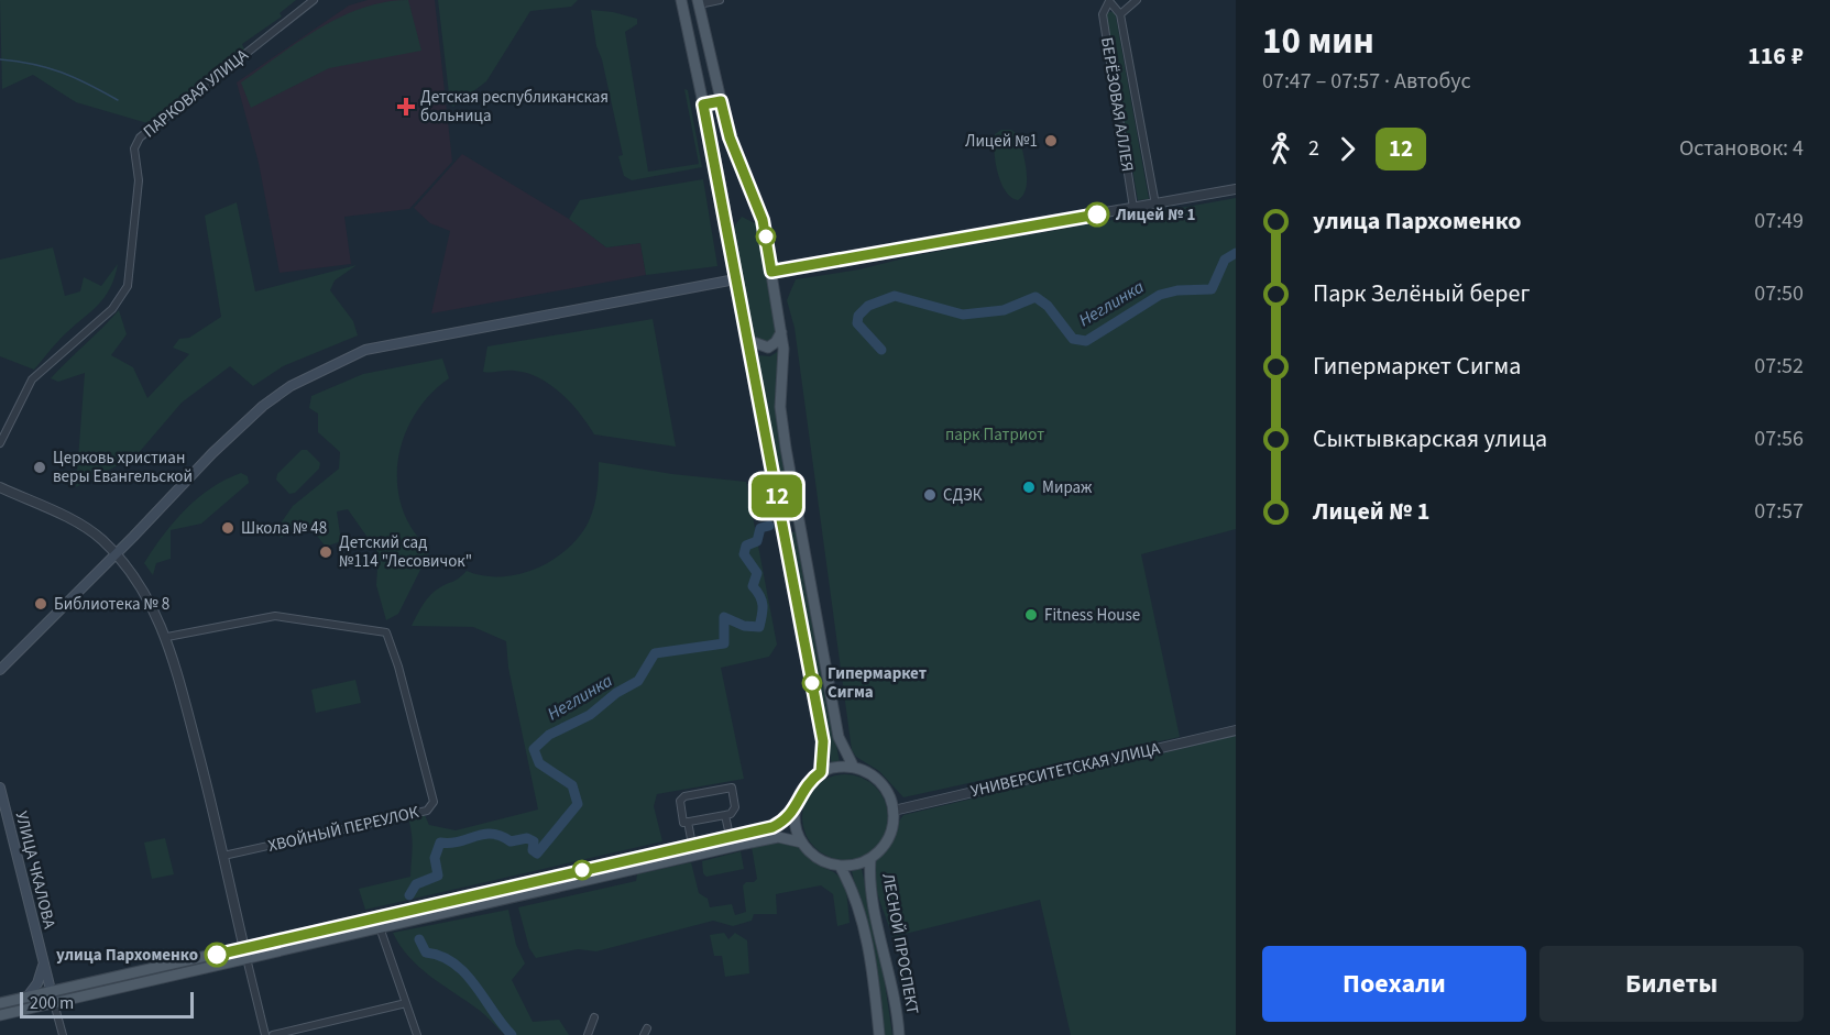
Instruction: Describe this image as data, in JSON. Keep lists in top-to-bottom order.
{
  "streets": {
    "main road": ["УЛИЦА ЧКАЛОВА", "ЛЕСНОЙ ПРОСПЕКТ"],
    "street": [
      "ПАРКОВАЯ УЛИЦА",
      "БЕРЁЗОВАЯ АЛЛЕЯ",
      "УНИВЕРСИТЕТСКАЯ УЛИЦА",
      "ХВОЙНЫЙ ПЕРЕУЛОК"
    ]
  },
  "crossings": [
    ["УНИВЕРСИТЕТСКАЯ УЛИЦА", "ЛЕСНОЙ ПРОСПЕКТ"]
  ],
  "water": ["Неглинка"],
  "parks": ["парк Патриот"],
  "places": {
    "health": ["Детская республиканская больница"],
    "other": [
      "Лицей №1",
      "Лицей № 1",
      "Церковь христиан веры Евангельской",
      "Мираж",
      "СДЭК",
      "Школа № 48",
      "Детский сад №114 \"Лесовичок\"",
      "Библиотека № 8",
      "Fitness House",
      "Гипермаркет Сигма",
      "улица Пархоменко"
    ]
  },
  "lines": ["bus line 12"],
  "scale_bar": "200 m",
  "page": {
    "on_map": "12",
    "heading": ["10 мин", "07:47 – 07:57 · Автобус", "116 ₽"],
    "legs": ["2", "12", "Остановок: 4"],
    "list": [
      {
        "name": "улица Пархоменко",
        "value": "07:49"
      },
      {
        "name": "Парк Зелёный берег",
        "value": "07:50"
      },
      {
        "name": "Гипермаркет Сигма",
        "value": "07:52"
      },
      {
        "name": "Сыктывкарская улица",
        "value": "07:56"
      },
      {
        "name": "Лицей № 1",
        "value": "07:57"
      }
    ],
    "buttons": ["Поехали", "Билеты"],
    "scale": "200 m"
  }
}
